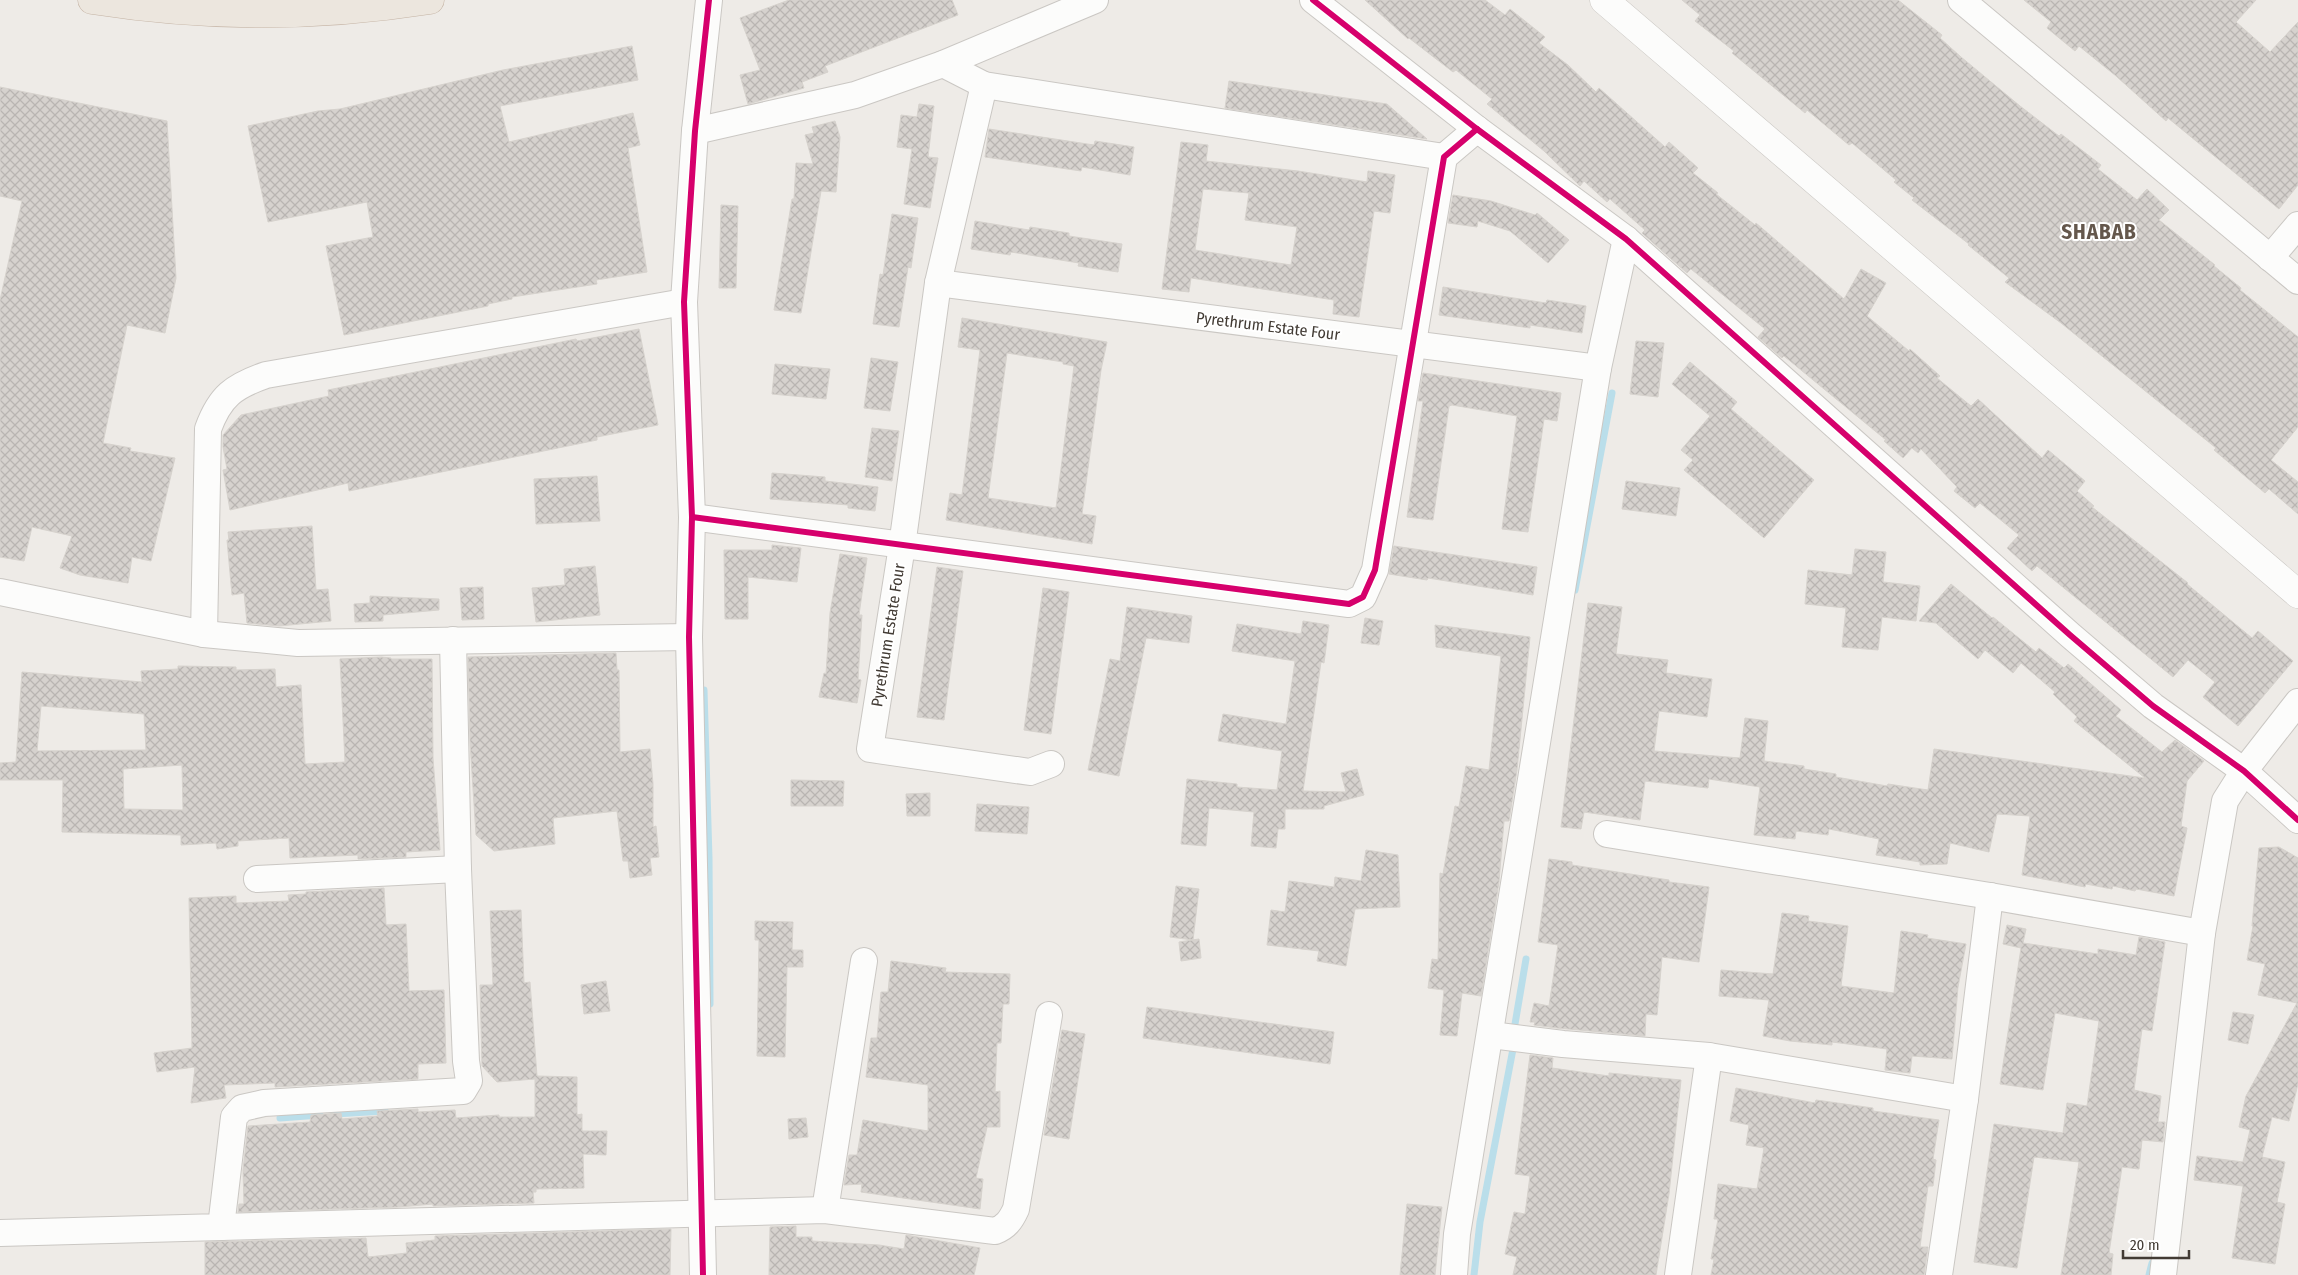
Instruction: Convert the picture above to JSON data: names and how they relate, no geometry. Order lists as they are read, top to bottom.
{
  "streets": {
    "street": ["Pyrethrum Estate Four"]
  },
  "districts": ["SHABAB"],
  "scale_bar": "20 m"
}
